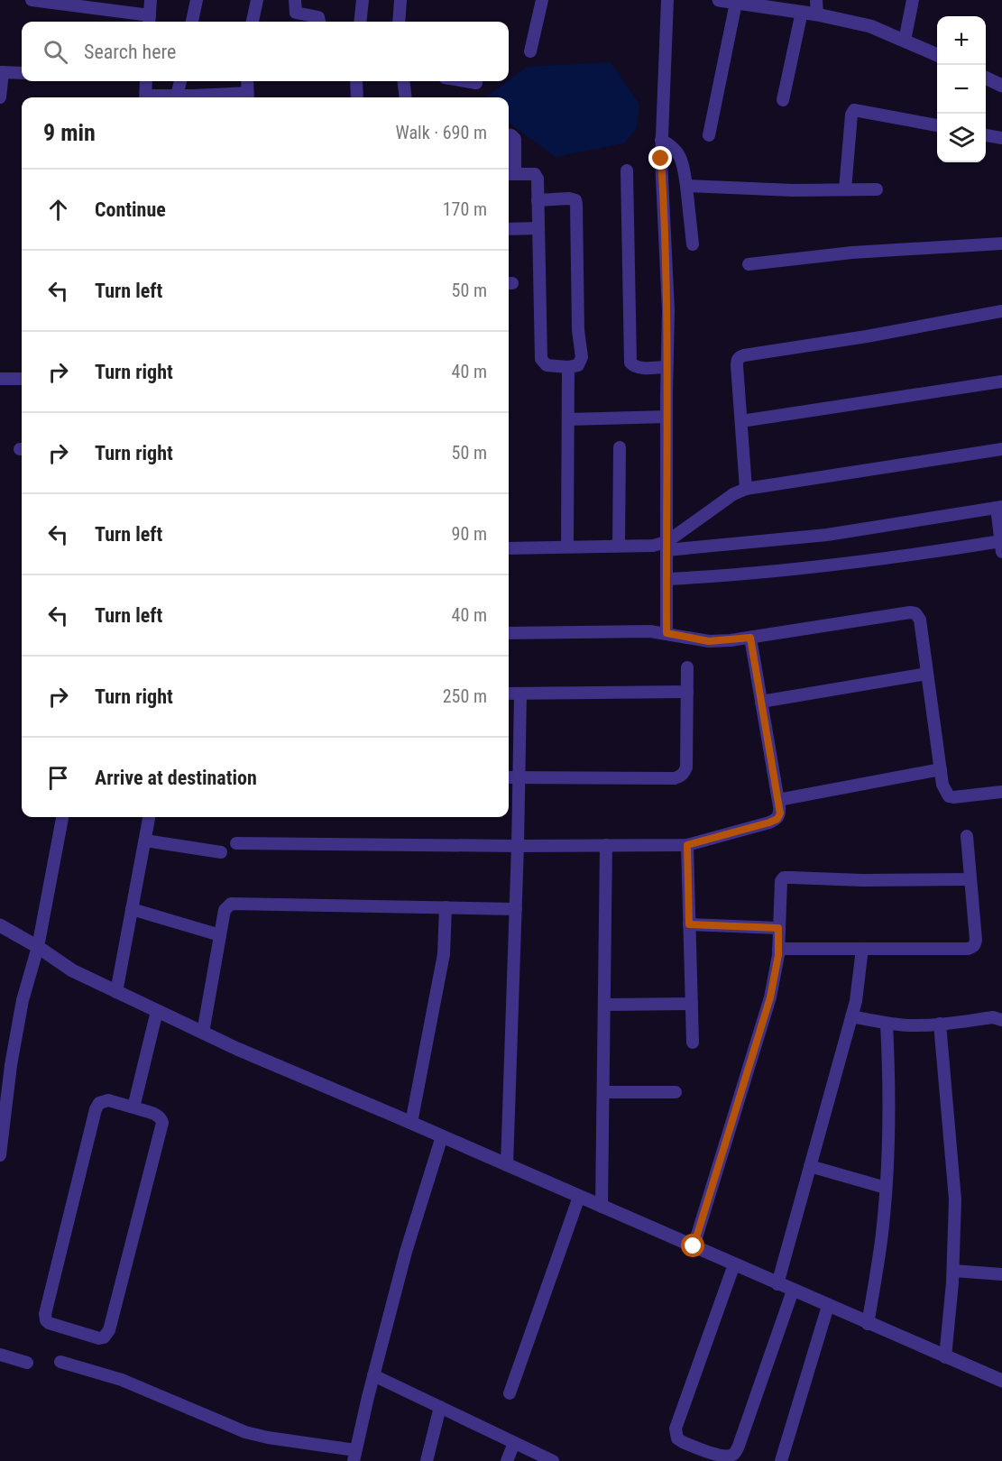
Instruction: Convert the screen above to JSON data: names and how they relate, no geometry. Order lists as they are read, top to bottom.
{
  "page": {
    "map_buttons": ["+", "−"],
    "search": "Search here",
    "heading": ["9 min", "Walk · 690 m"],
    "list": [
      ["Continue", "170 m"],
      ["Turn left", "50 m"],
      ["Turn right", "40 m"],
      ["Turn right", "50 m"],
      ["Turn left", "90 m"],
      ["Turn left", "40 m"],
      ["Turn right", "250 m"],
      "Arrive at destination"
    ]
  }
}
